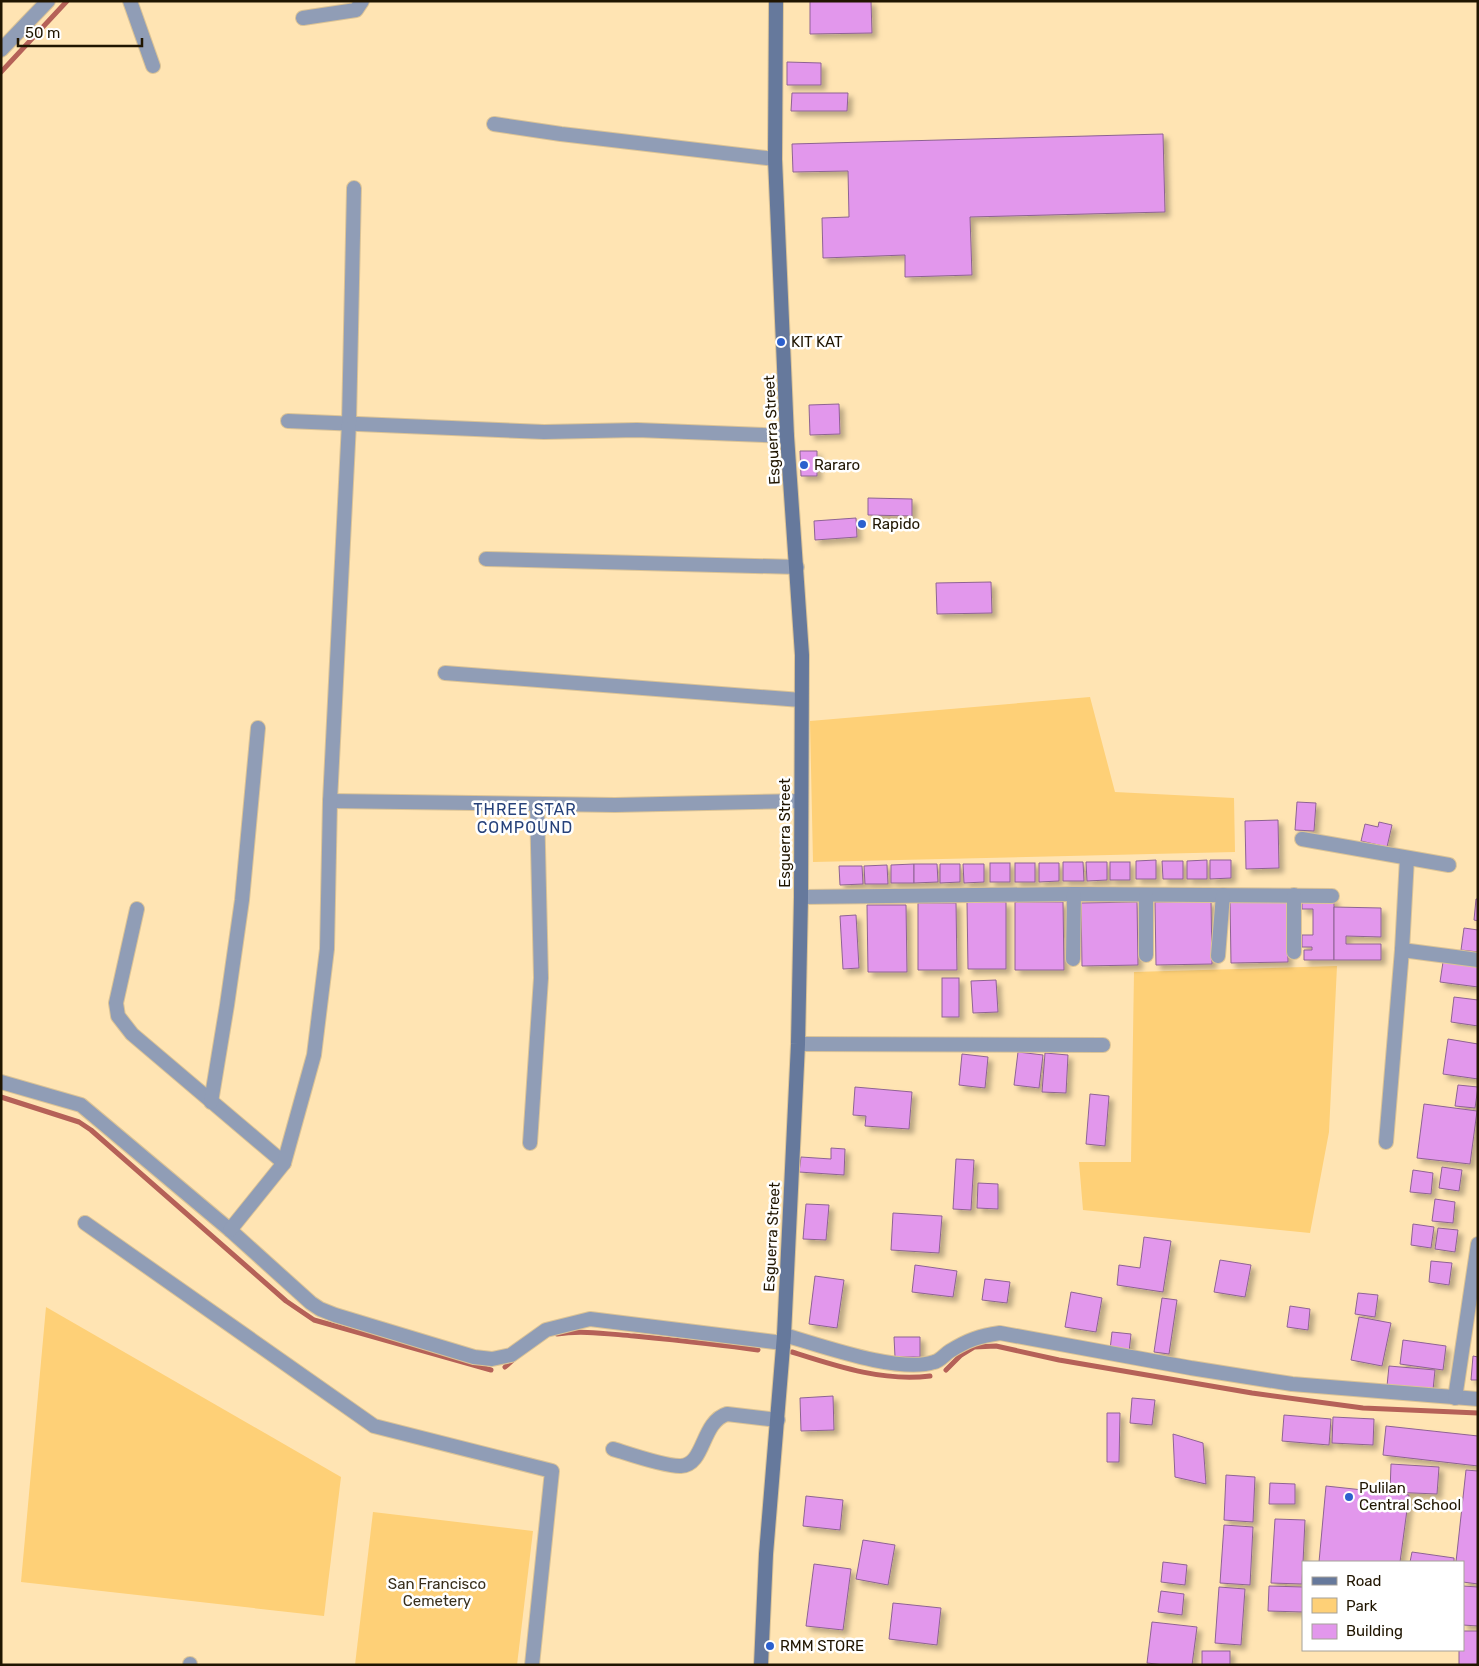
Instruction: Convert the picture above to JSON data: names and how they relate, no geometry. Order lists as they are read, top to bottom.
{
  "streets": {
    "main road": ["Esguerra Street"]
  },
  "districts": ["THREE STAR COMPOUND"],
  "parks": ["San Francisco Cemetery"],
  "places": [
    "KIT KAT",
    "Rararo",
    "Rapido",
    "Pulilan Central School",
    "RMM STORE"
  ],
  "legend": ["Road", "Park", "Building"],
  "scale_bar": "50 m"
}
